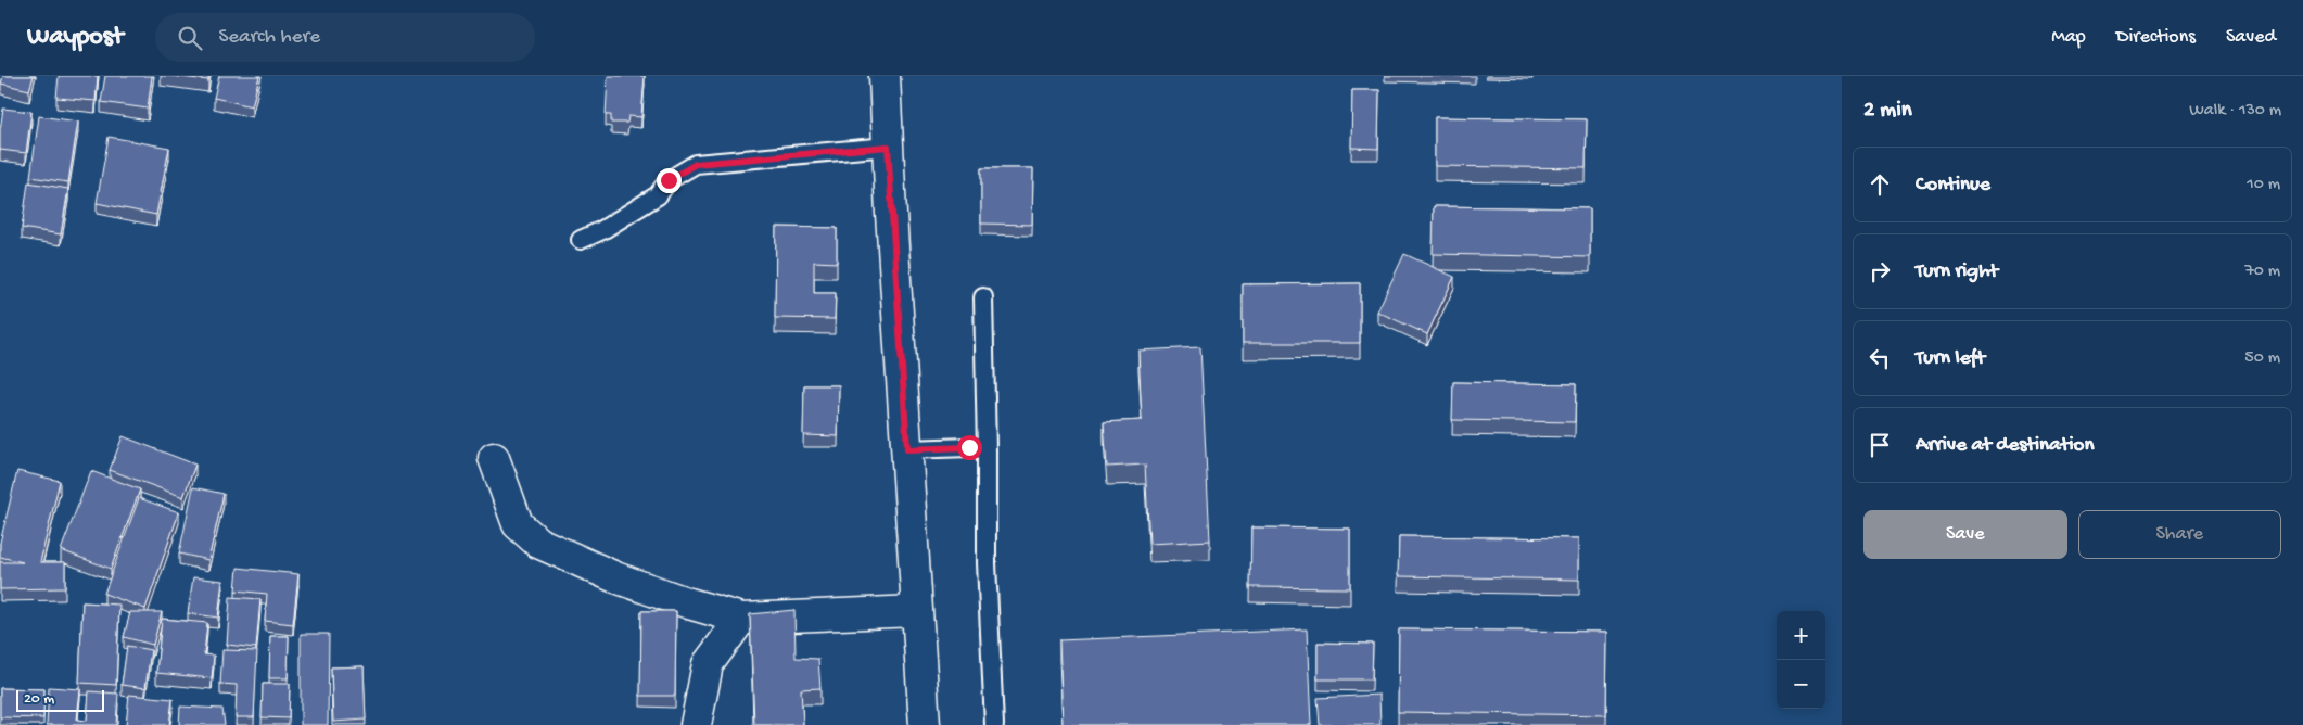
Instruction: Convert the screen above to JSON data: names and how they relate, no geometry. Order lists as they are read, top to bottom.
{
  "scale_bar": "20 m",
  "page": {
    "header": "Waypost",
    "search": "Search here",
    "nav": ["Map", "Directions", "Saved"],
    "heading": ["2 min", "Walk · 130 m"],
    "list": [
      ["Continue", "10 m"],
      ["Turn right", "70 m"],
      ["Turn left", "50 m"],
      "Arrive at destination"
    ],
    "buttons": ["Save", "Share"],
    "map_buttons": ["+", "−"],
    "scale": "20 m"
  }
}
